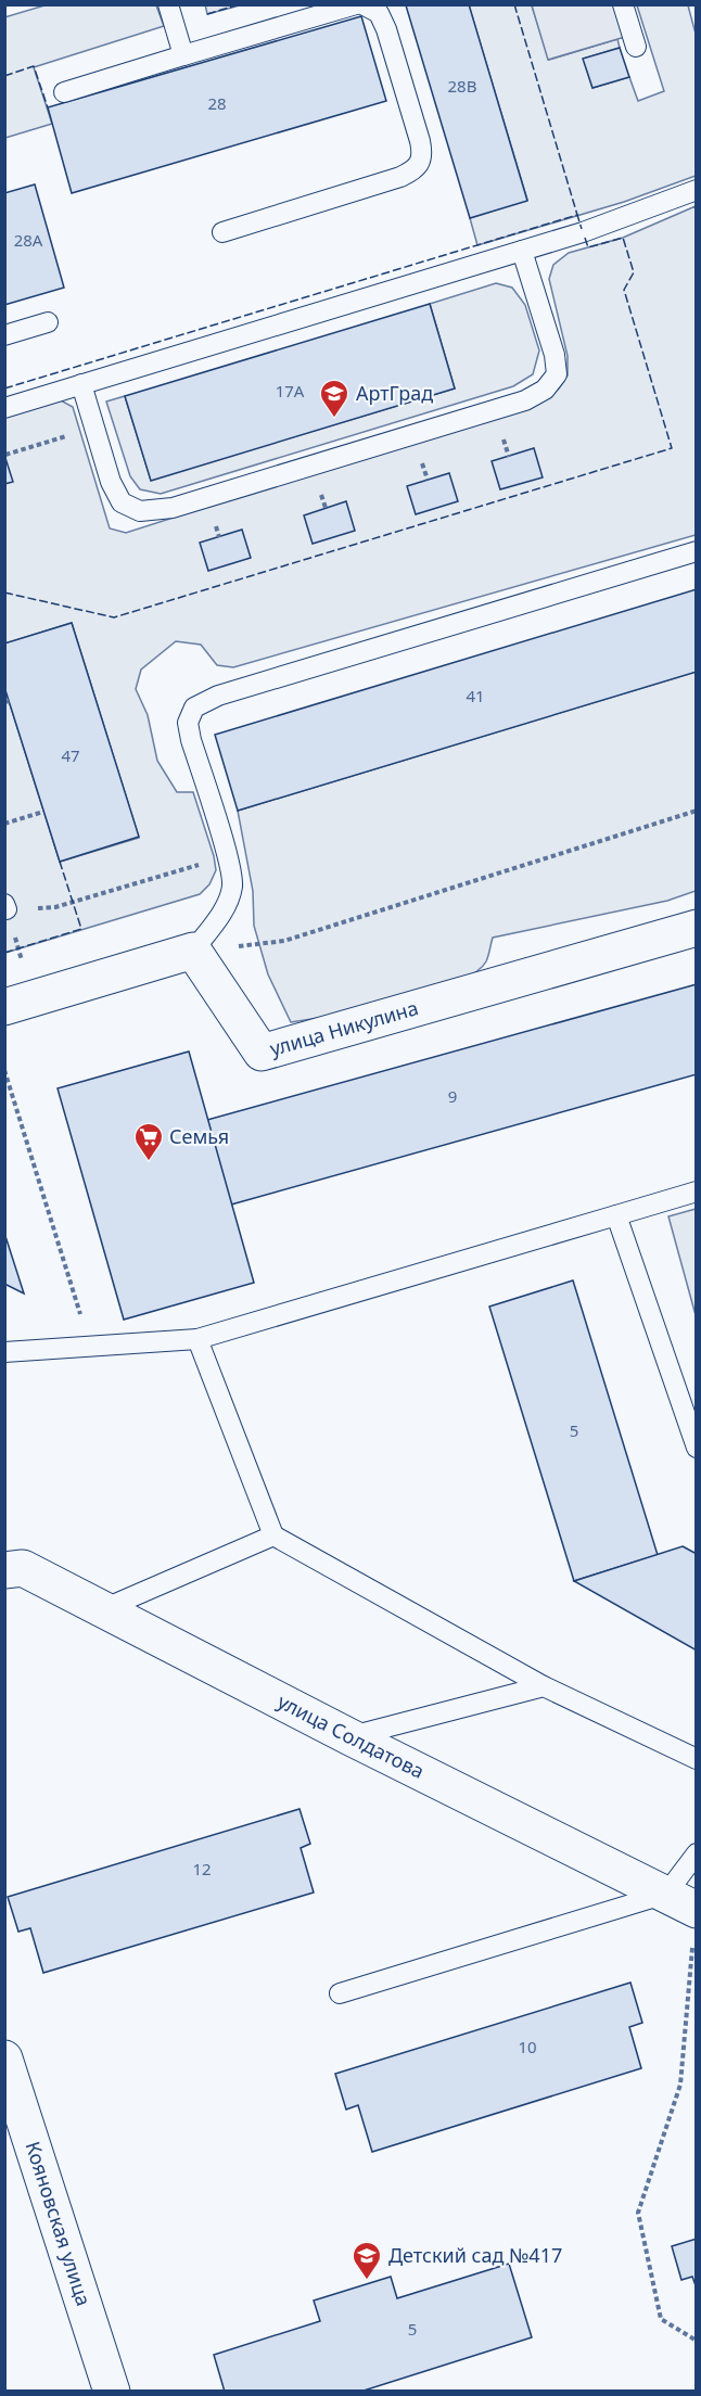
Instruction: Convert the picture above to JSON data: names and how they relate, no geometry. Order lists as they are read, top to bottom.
{
  "streets": {
    "street": ["улица Никулина", "улица Солдатова", "Кояновская улица"]
  },
  "places": {
    "school or university": ["АртГрад", "Детский сад №417"],
    "supermarket": ["Семья"]
  },
  "house_numbers": [
    "28В",
    "28",
    "28А",
    "17А",
    "41",
    "47",
    "9",
    "5",
    "12",
    "10",
    "5"
  ]
}
